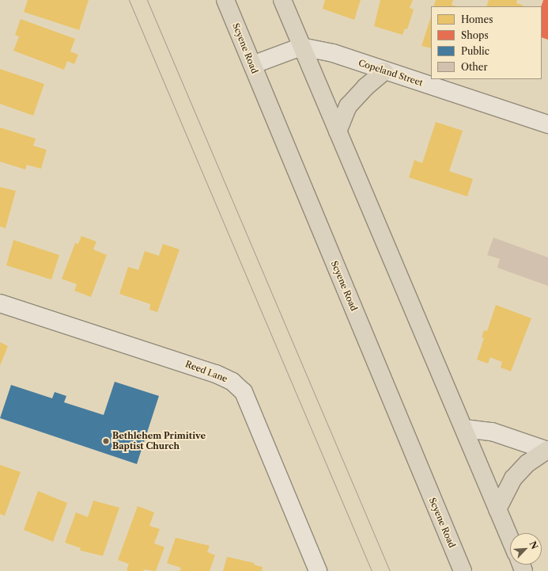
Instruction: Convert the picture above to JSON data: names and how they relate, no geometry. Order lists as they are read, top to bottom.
{
  "streets": {
    "main road": ["Scyene Road"],
    "street": ["Copeland Street", "Reed Lane"]
  },
  "places": ["Bethlehem Primitive Baptist Church"],
  "legend": [
    "Homes",
    "Shops",
    "Public",
    "Other"
  ],
  "north": "top right"
}
